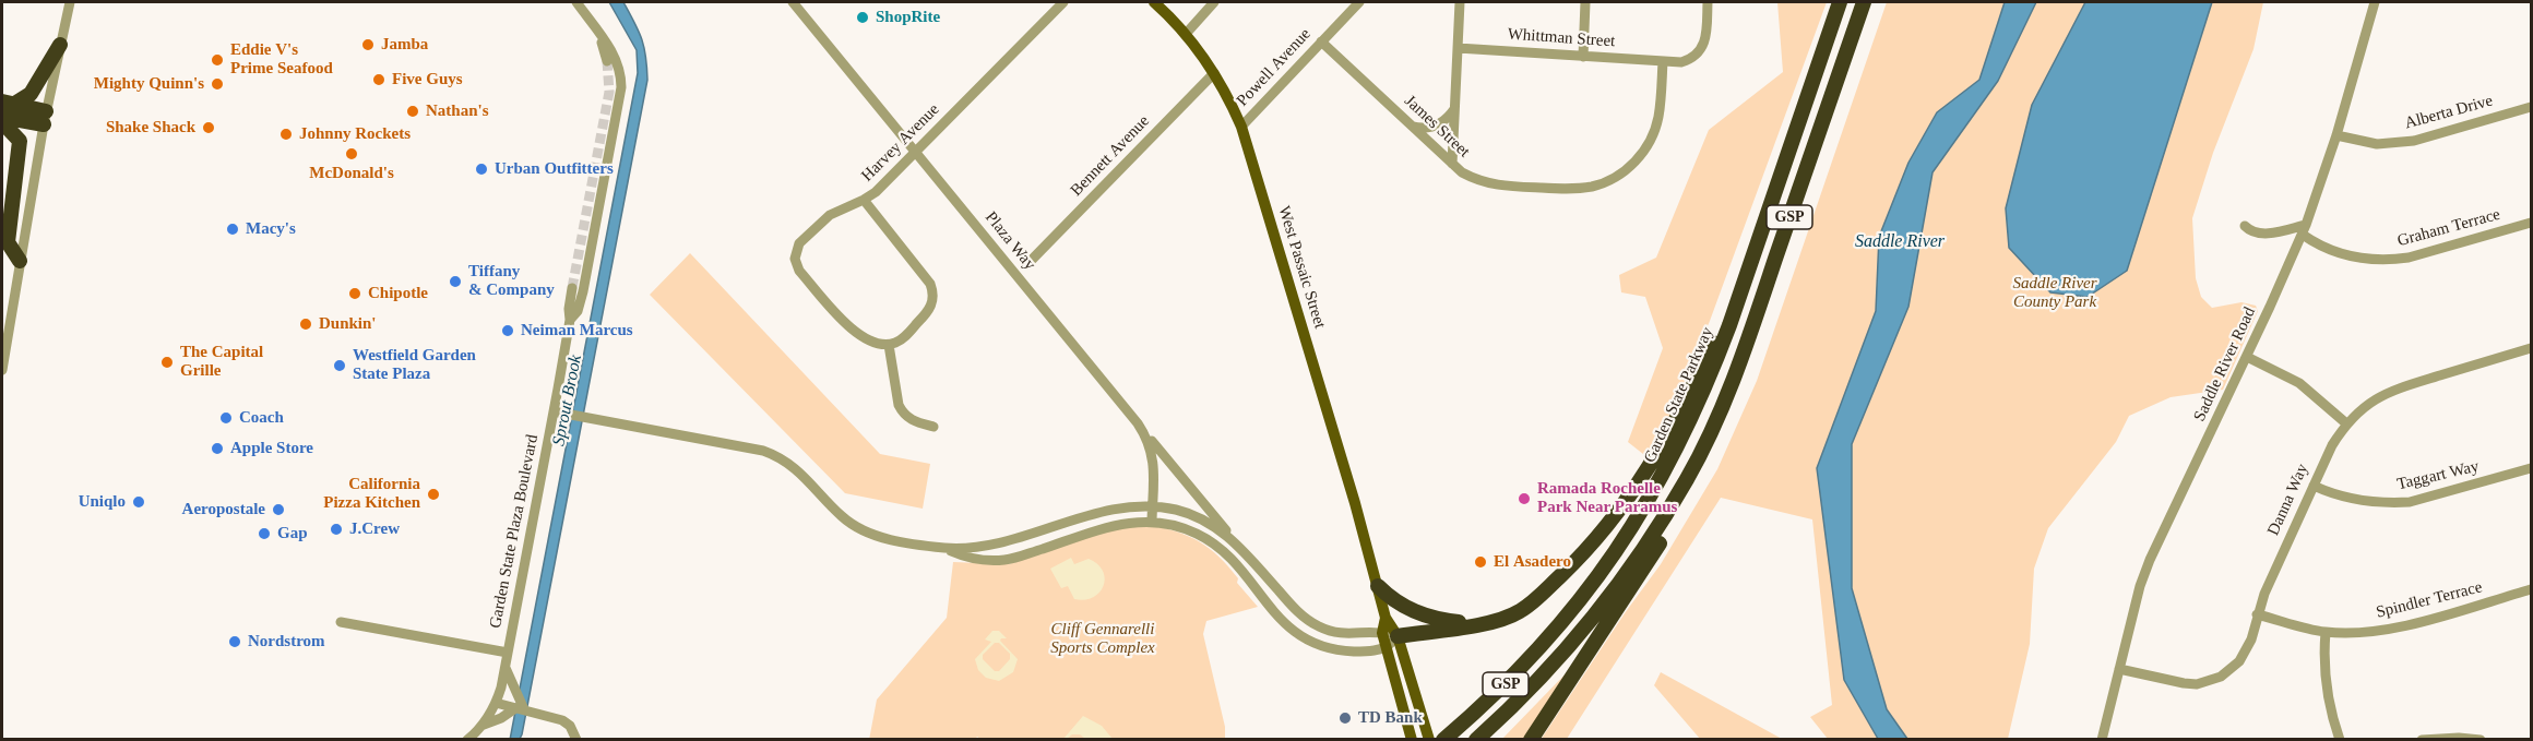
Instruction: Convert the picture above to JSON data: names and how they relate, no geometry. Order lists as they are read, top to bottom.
{
  "streets": {
    "highway": ["GSP", "Garden State Parkway"],
    "main road": ["West Passaic Street"],
    "street": [
      "Whittman Street",
      "Powell Avenue",
      "Alberta Drive",
      "James Street",
      "Harvey Avenue",
      "Bennett Avenue",
      "Graham Terrace",
      "Plaza Way",
      "Saddle River Road",
      "Taggart Way",
      "Danna Way",
      "Garden State Plaza Boulevard",
      "Spindler Terrace"
    ]
  },
  "crossings": [
    ["Whittman Street", "James Street"],
    ["Powell Avenue", "James Street"],
    ["Powell Avenue", "West Passaic Street"],
    ["Alberta Drive", "Saddle River Road"],
    ["Harvey Avenue", "Plaza Way"],
    ["Bennett Avenue", "West Passaic Street"],
    ["Graham Terrace", "Saddle River Road"],
    ["Saddle River Road", "Danna Way"],
    ["Taggart Way", "Danna Way"],
    ["Danna Way", "Spindler Terrace"]
  ],
  "water": ["Saddle River", "Sprout Brook"],
  "parks": ["Saddle River County Park", "Cliff Gennarelli Sports Complex"],
  "places": [
    "ShopRite",
    "Jamba",
    "Eddie V's Prime Seafood",
    "Five Guys",
    "Mighty Quinn's",
    "Nathan's",
    "Shake Shack",
    "Johnny Rockets",
    "McDonald's",
    "Urban Outfitters",
    "Macy's",
    "Tiffany & Company",
    "Chipotle",
    "Dunkin'",
    "Neiman Marcus",
    "The Capital Grille",
    "Westfield Garden State Plaza",
    "Coach",
    "Apple Store",
    "California Pizza Kitchen",
    "Ramada Rochelle Park Near Paramus",
    "Uniqlo",
    "Aeropostale",
    "J.Crew",
    "Gap",
    "El Asadero",
    "Nordstrom",
    "TD Bank"
  ]
}
